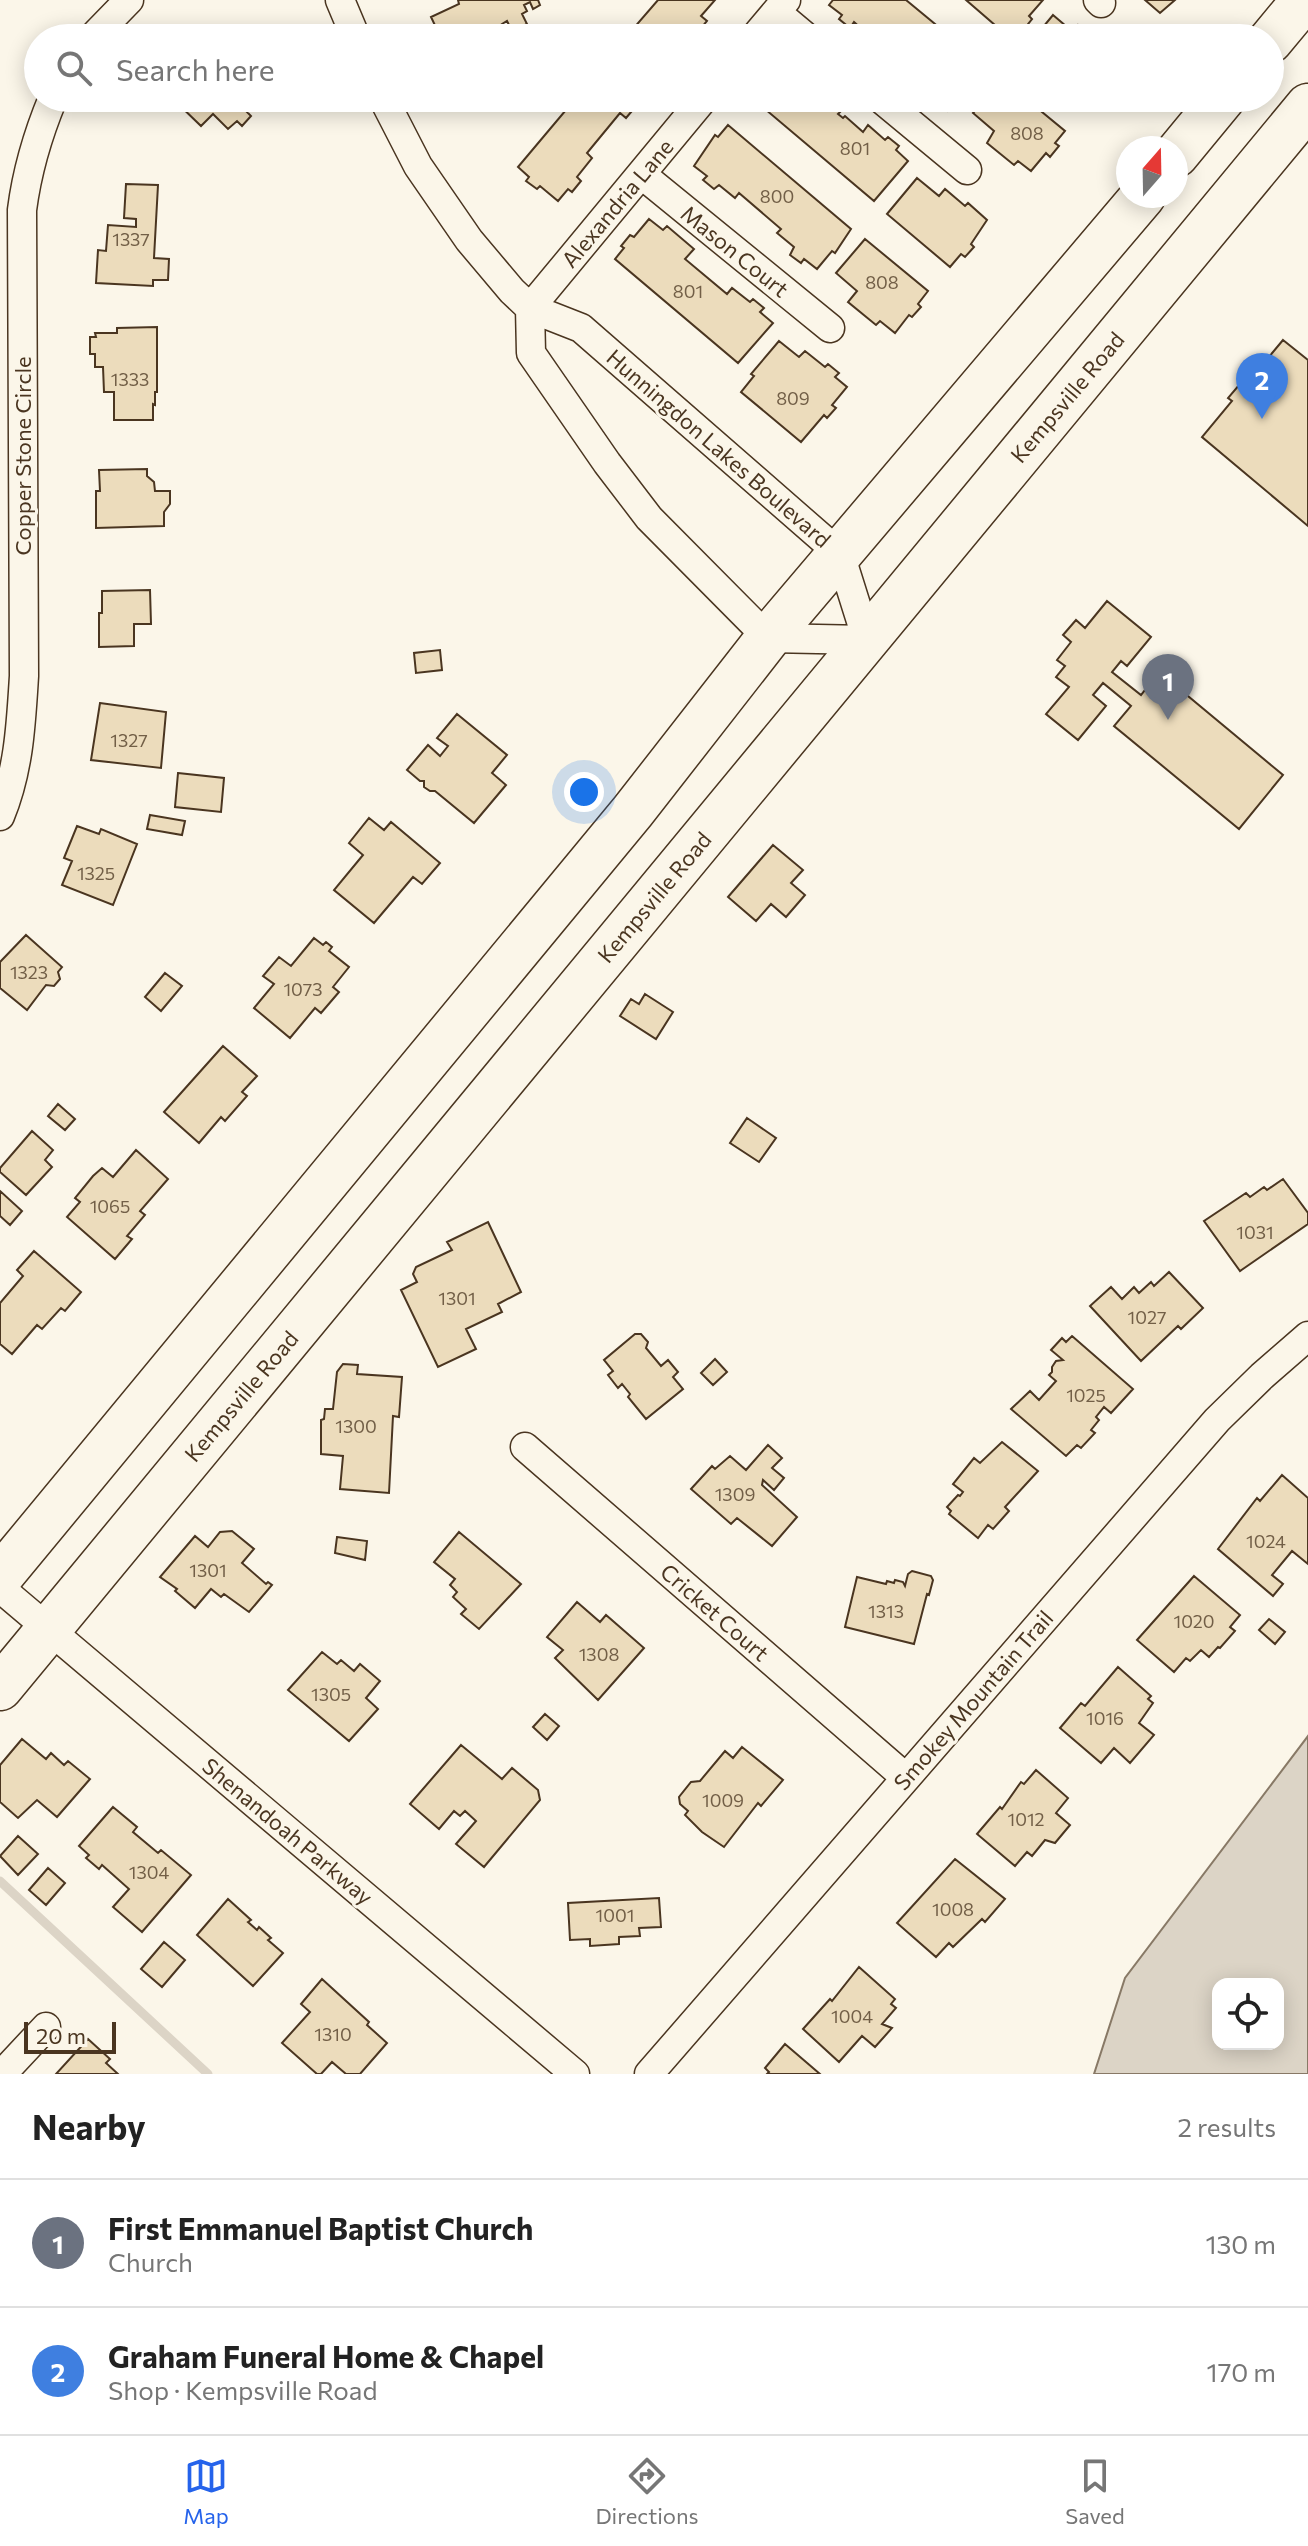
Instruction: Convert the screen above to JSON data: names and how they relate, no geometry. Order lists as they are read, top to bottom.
{
  "streets": {
    "main road": ["Kempsville Road"],
    "street": [
      "Alexandria Lane",
      "Mason Court",
      "Hunningdon Lakes Boulevard",
      "Copper Stone Circle",
      "Cricket Court",
      "Smokey Mountain Trail",
      "Shenandoah Parkway"
    ]
  },
  "crossings": [
    ["Alexandria Lane", "Mason Court"],
    ["Alexandria Lane", "Hunningdon Lakes Boulevard"],
    ["Kempsville Road", "Hunningdon Lakes Boulevard"],
    ["Kempsville Road", "Shenandoah Parkway"],
    ["Cricket Court", "Smokey Mountain Trail"]
  ],
  "house_numbers": [
    "808",
    "801",
    "800",
    "1337",
    "808",
    "801",
    "1333",
    "809",
    "1327",
    "1325",
    "1323",
    "1073",
    "1065",
    "1031",
    "1301",
    "1027",
    "1025",
    "1300",
    "1309",
    "1024",
    "1301",
    "1313",
    "1020",
    "1308",
    "1305",
    "1016",
    "1009",
    "1012",
    "1304",
    "1008",
    "1001",
    "1004",
    "1310"
  ],
  "scale_bar": "20 m",
  "north": "top",
  "page": {
    "search": "Search here",
    "pins": ["2", "1"],
    "scale": "20 m",
    "heading": ["Nearby", "2 results"],
    "list": [
      {
        "mark": "1",
        "name": "First Emmanuel Baptist Church",
        "note": "Church",
        "value": "130 m"
      },
      {
        "mark": "2",
        "name": "Graham Funeral Home & Chapel",
        "note": "Shop · Kempsville Road",
        "value": "170 m"
      }
    ],
    "nav": ["Map", "Directions", "Saved"]
  }
}
